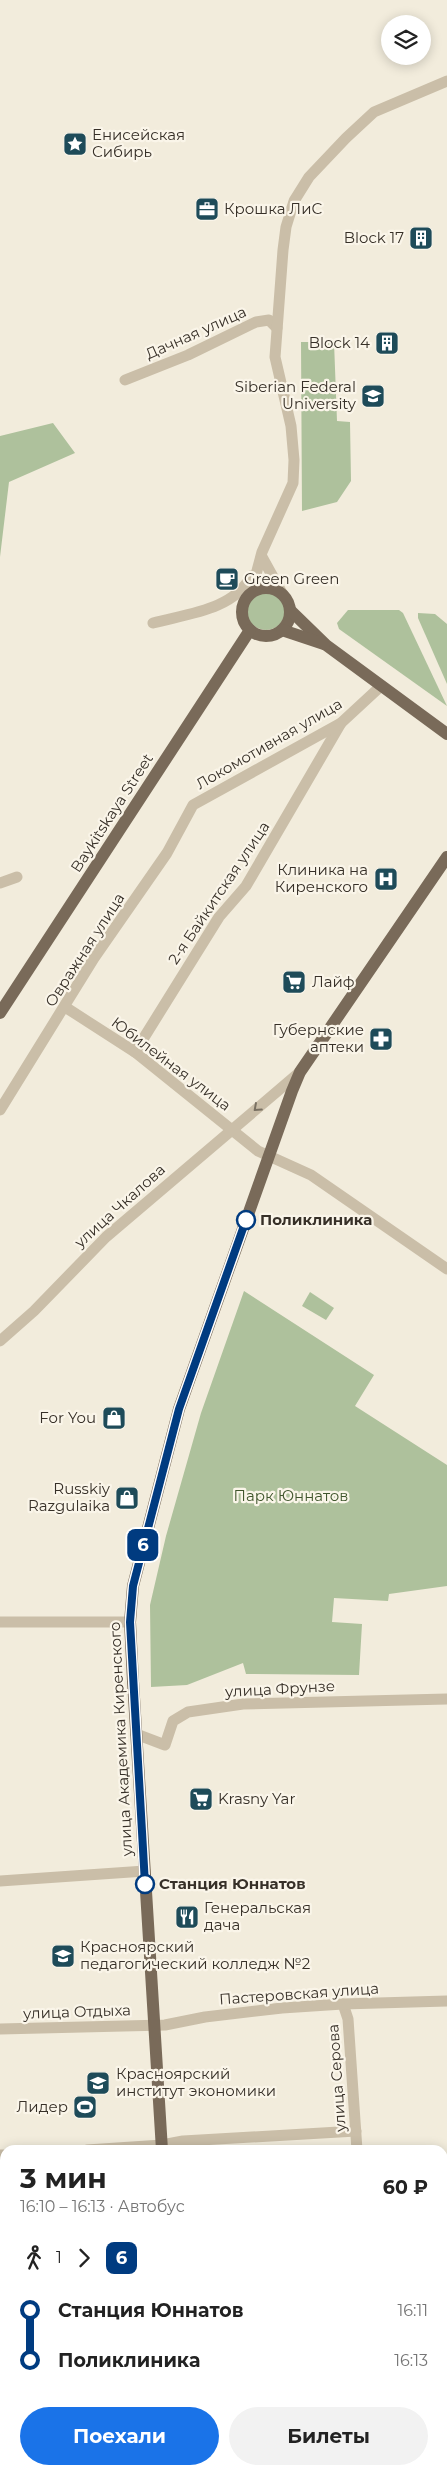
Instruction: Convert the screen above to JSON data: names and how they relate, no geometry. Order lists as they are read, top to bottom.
{
  "streets": {
    "main road": ["Baykitskaya Street", "улица Академика Киренского"],
    "street": [
      "Дачная улица",
      "Локомотивная улица",
      "2-я Байкитская улица",
      "Овражная улица",
      "Юбилейная улица",
      "улица Чкалова",
      "улица Фрунзе",
      "Пастеровская улица",
      "улица Отдыха",
      "улица Серова"
    ]
  },
  "crossings": [
    ["Локомотивная улица", "2-я Байкитская улица"],
    ["Локомотивная улица", "Овражная улица"],
    ["2-я Байкитская улица", "Юбилейная улица"],
    ["Овражная улица", "Юбилейная улица"],
    ["Юбилейная улица", "улица Чкалова"],
    ["улица Чкалова", "улица Академика Киренского"],
    ["улица Фрунзе", "улица Академика Киренского"],
    ["улица Академика Киренского", "Пастеровская улица"],
    ["улица Академика Киренского", "улица Отдыха"],
    ["Пастеровская улица", "улица Отдыха"],
    ["Пастеровская улица", "улица Серова"]
  ],
  "parks": ["Парк Юннатов"],
  "places": {
    "place": ["Енисейская Сибирь"],
    "office": ["Крошка ЛиС"],
    "building": ["Block 17", "Block 14"],
    "school or university": ["Siberian Federal University", "Красноярский педагогический колледж №2", "Красноярский институт экономики"],
    "cafe": ["Green Green"],
    "hospital": ["Клиника на Киренского"],
    "supermarket": ["Лайф", "Krasny Yar"],
    "pharmacy": ["Губернские аптеки"],
    "other": ["Поликлиника", "Станция Юннатов"],
    "shop": ["For You", "Russkiy Razgulaika"],
    "restaurant": ["Генеральская дача"],
    "sports": ["Лидер"]
  },
  "lines": ["bus line 6"],
  "page": {
    "on_map": "6",
    "heading": ["3 мин", "16:10 – 16:13 · Автобус", "60 ₽"],
    "legs": ["1", "6"],
    "list": [
      {
        "name": "Станция Юннатов",
        "value": "16:11"
      },
      {
        "name": "Поликлиника",
        "value": "16:13"
      }
    ],
    "buttons": ["Поехали", "Билеты"]
  }
}
